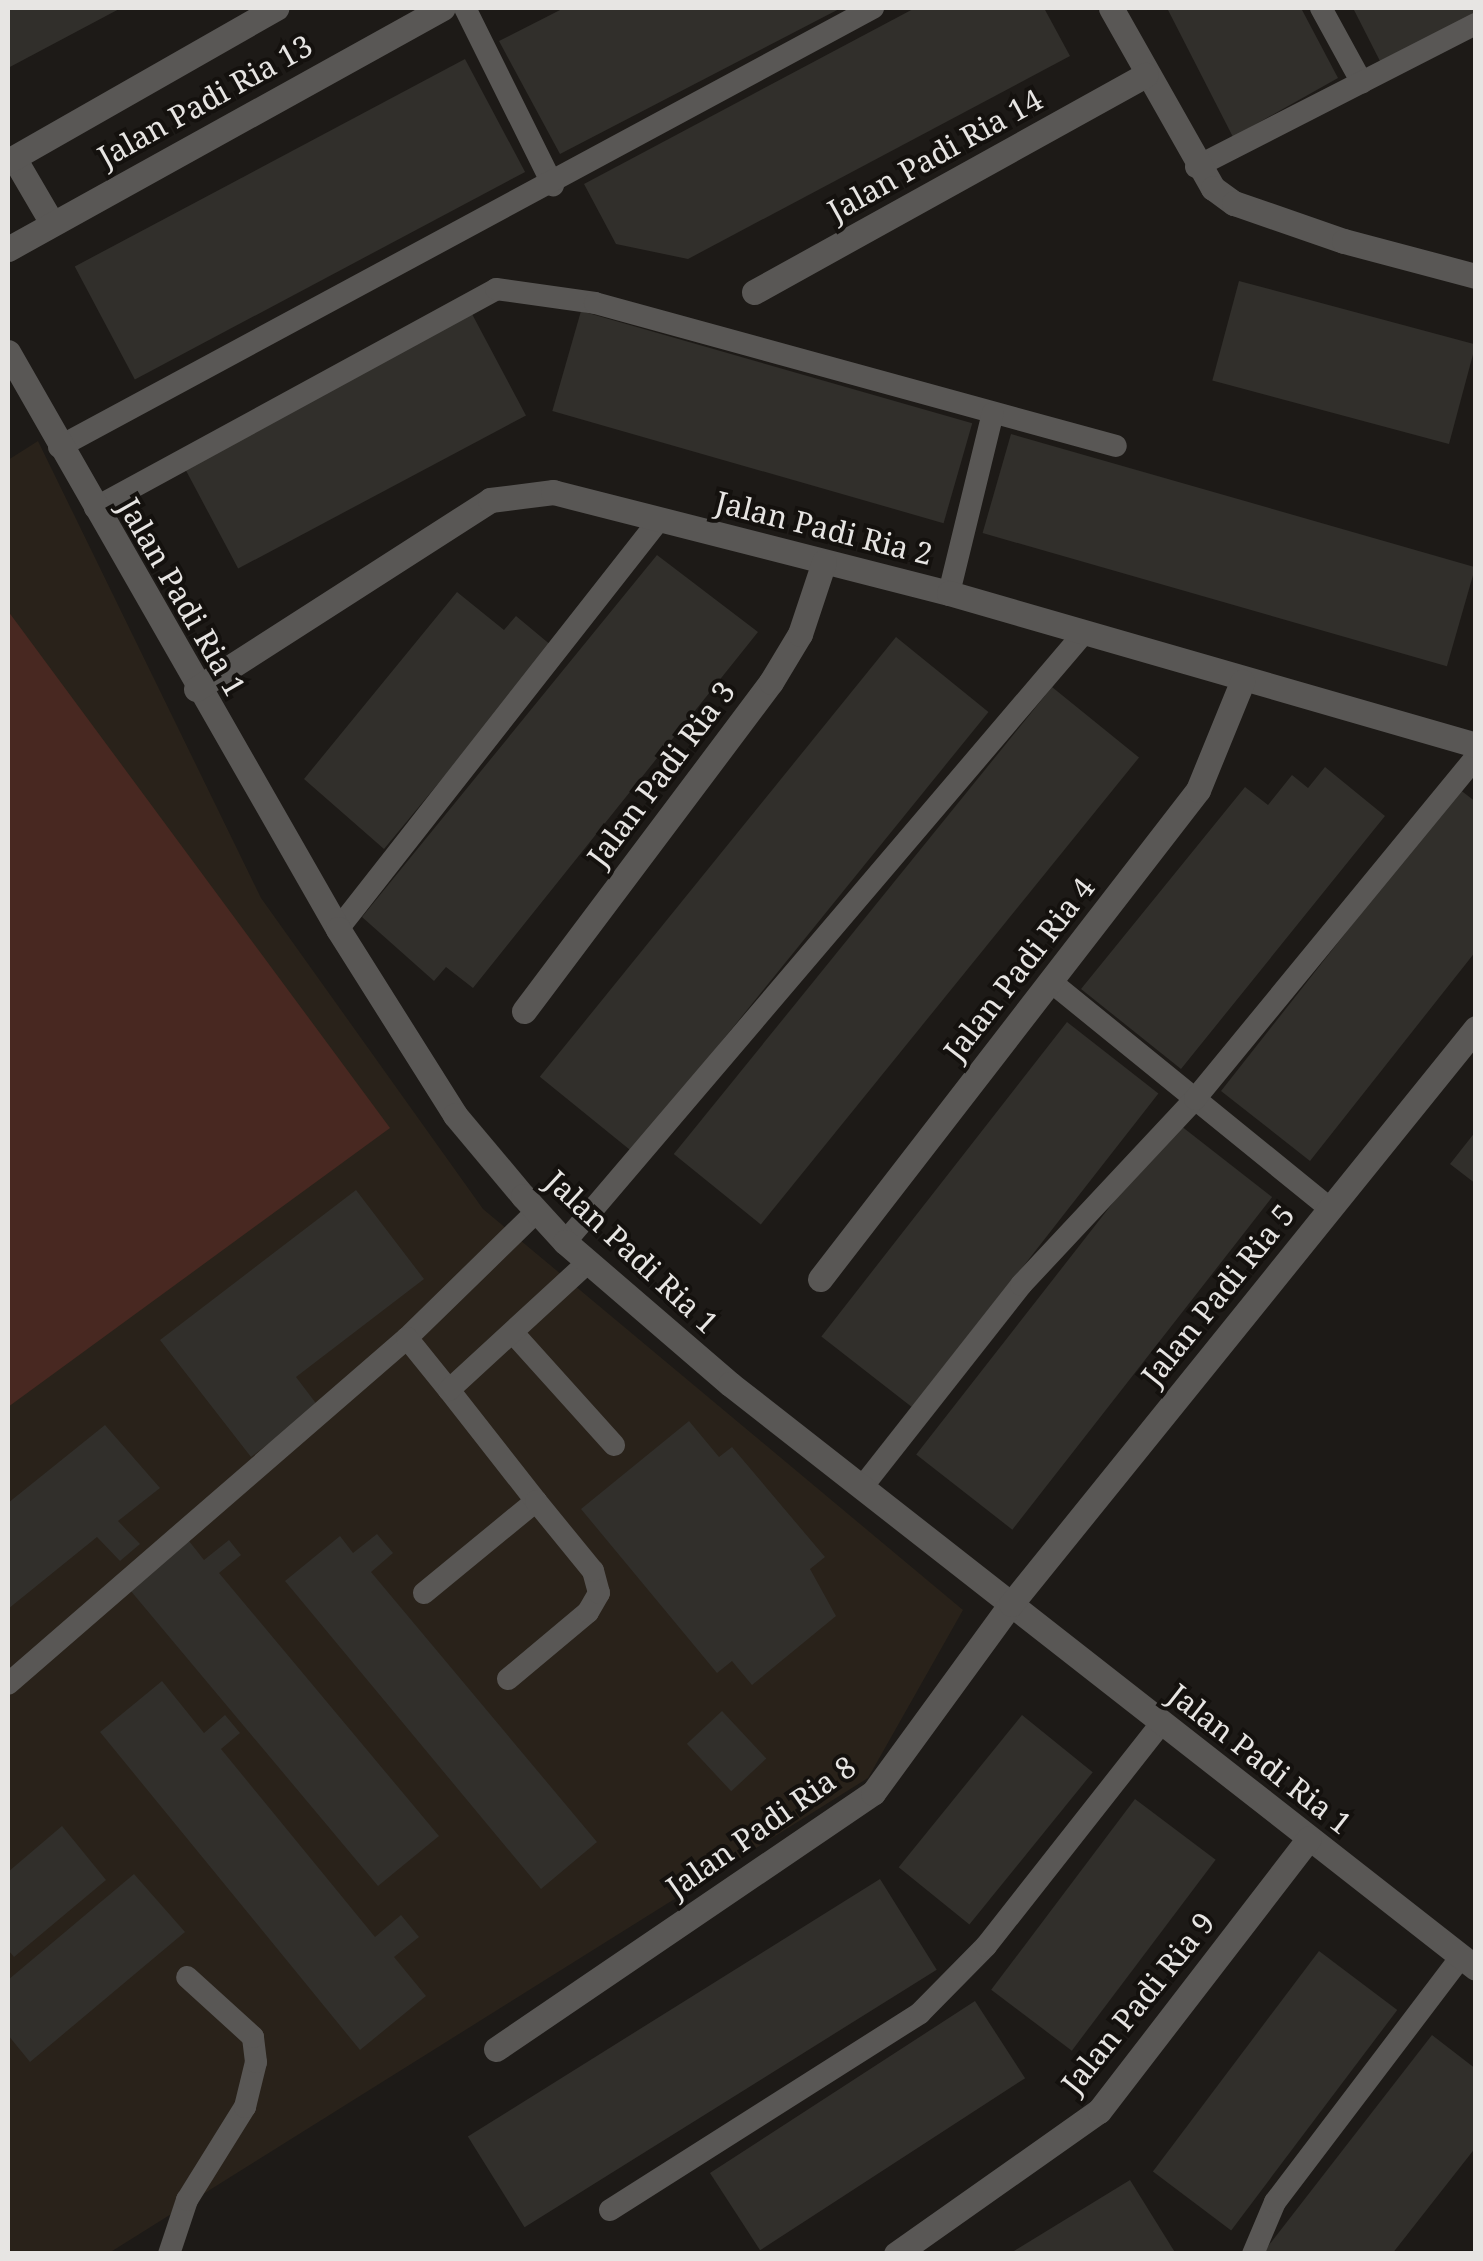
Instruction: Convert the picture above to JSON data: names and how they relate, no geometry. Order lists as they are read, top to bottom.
{
  "streets": {
    "street": [
      "Jalan Padi Ria 13",
      "Jalan Padi Ria 14",
      "Jalan Padi Ria 2",
      "Jalan Padi Ria 1",
      "Jalan Padi Ria 3",
      "Jalan Padi Ria 4",
      "Jalan Padi Ria 5",
      "Jalan Padi Ria 8",
      "Jalan Padi Ria 9"
    ]
  },
  "crossings": [
    ["Jalan Padi Ria 2", "Jalan Padi Ria 1"],
    ["Jalan Padi Ria 2", "Jalan Padi Ria 3"],
    ["Jalan Padi Ria 2", "Jalan Padi Ria 4"],
    ["Jalan Padi Ria 1", "Jalan Padi Ria 5"],
    ["Jalan Padi Ria 1", "Jalan Padi Ria 8"],
    ["Jalan Padi Ria 1", "Jalan Padi Ria 9"],
    ["Jalan Padi Ria 5", "Jalan Padi Ria 8"]
  ]
}
